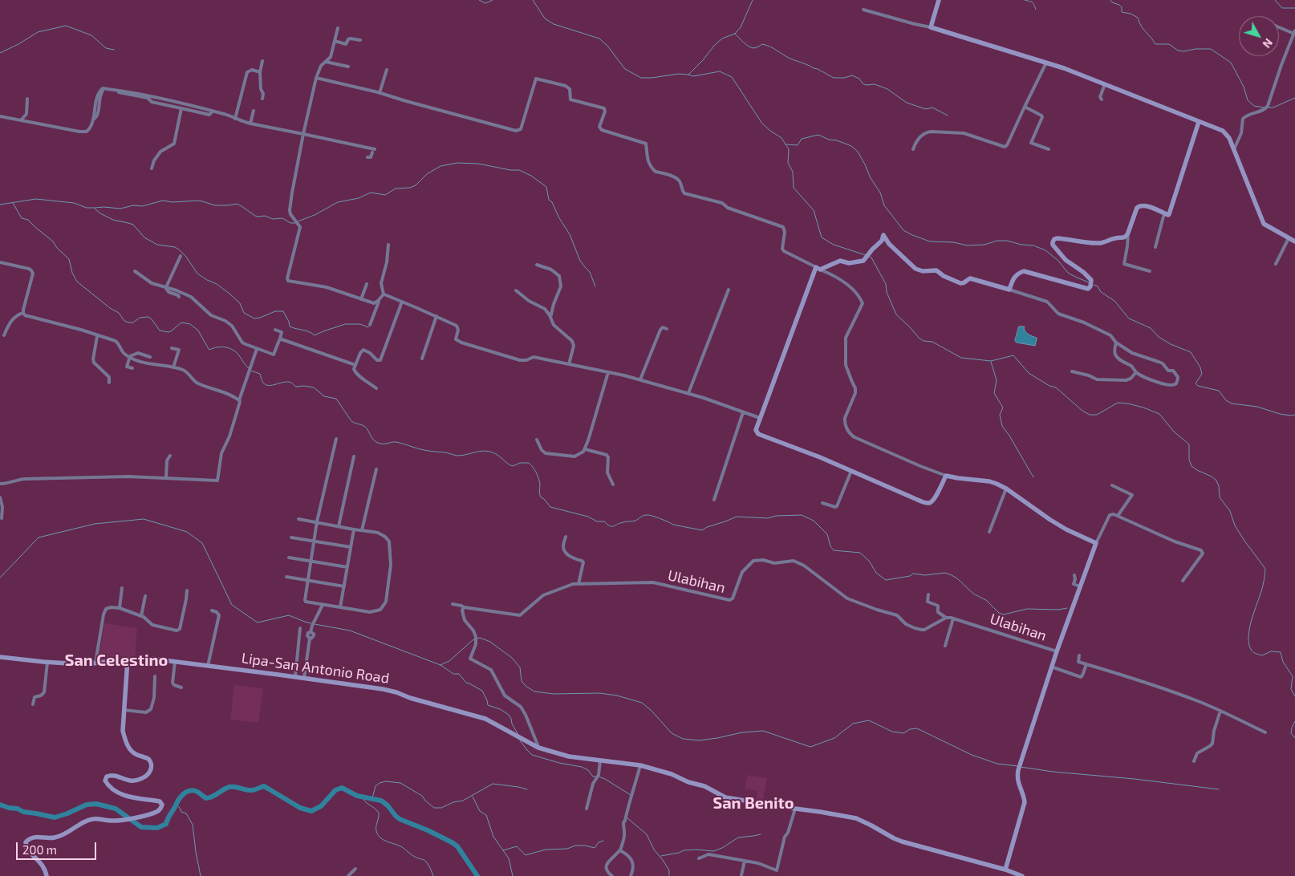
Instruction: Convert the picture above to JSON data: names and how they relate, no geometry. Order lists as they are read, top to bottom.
{
  "streets": {
    "street": ["Ulabihan", "Lipa-San Antonio Road"]
  },
  "districts": ["San Celestino", "San Benito"],
  "scale_bar": "200 m",
  "north": "bottom right"
}
